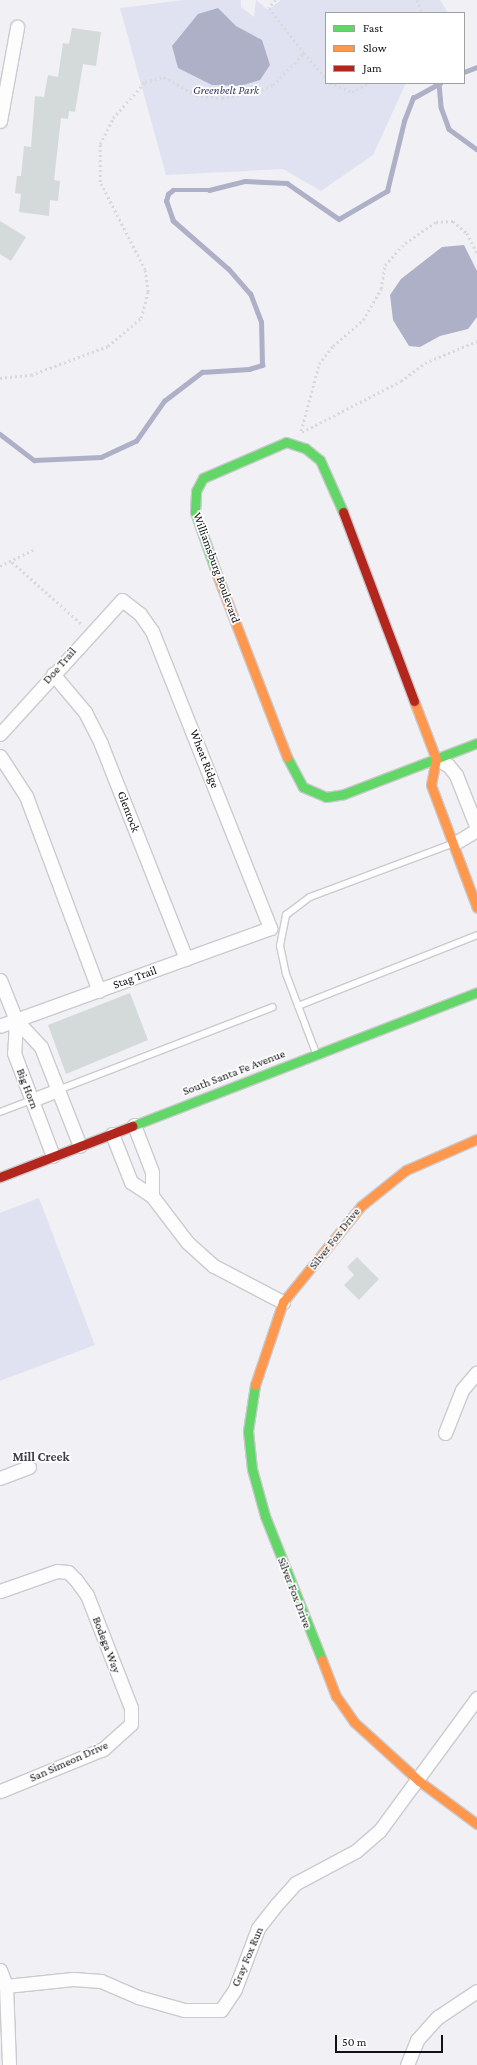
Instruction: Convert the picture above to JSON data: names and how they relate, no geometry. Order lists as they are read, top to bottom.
{
  "streets": {
    "street": [
      "Williamsburg Boulevard",
      "Doe Trail",
      "Wheat Ridge",
      "Glenrock",
      "Stag Trail",
      "South Santa Fe Avenue",
      "Big Horn",
      "Silver Fox Drive",
      "Bodega Way",
      "San Simeon Drive",
      "Gray Fox Run"
    ]
  },
  "crossings": [
    ["Doe Trail", "Wheat Ridge"],
    ["Doe Trail", "Glenrock"],
    ["Wheat Ridge", "Stag Trail"],
    ["Glenrock", "Stag Trail"],
    ["Stag Trail", "Big Horn"],
    ["South Santa Fe Avenue", "Big Horn"],
    ["Silver Fox Drive", "Gray Fox Run"],
    ["Bodega Way", "San Simeon Drive"]
  ],
  "districts": ["Mill Creek"],
  "parks": ["Greenbelt Park"],
  "legend": ["Fast", "Slow", "Jam"],
  "scale_bar": "50 m"
}
